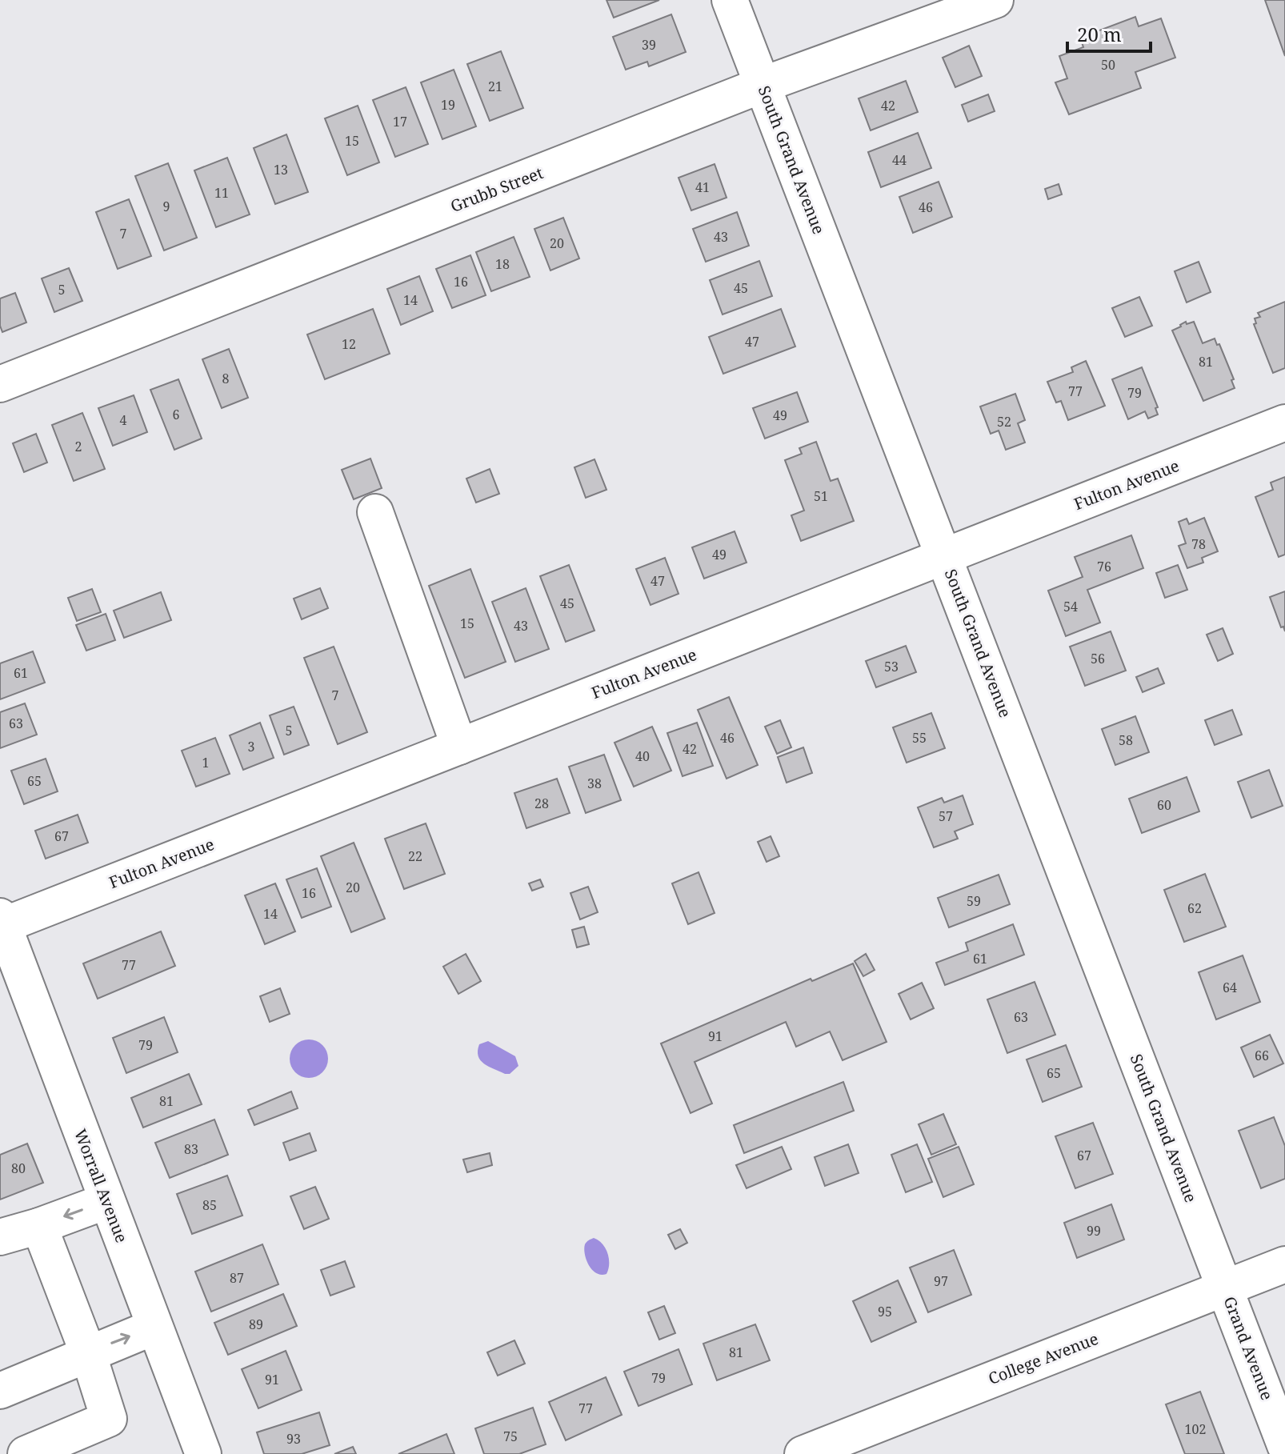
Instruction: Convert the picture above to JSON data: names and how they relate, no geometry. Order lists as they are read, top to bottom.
{
  "streets": {
    "street": [
      "South Grand Avenue",
      "Grubb Street",
      "Fulton Avenue",
      "Worrall Avenue",
      "Grand Avenue",
      "College Avenue"
    ]
  },
  "crossings": [
    ["South Grand Avenue", "Grubb Street"],
    ["South Grand Avenue", "Fulton Avenue"],
    ["South Grand Avenue", "Grand Avenue"],
    ["South Grand Avenue", "College Avenue"],
    ["Fulton Avenue", "Worrall Avenue"],
    ["Grand Avenue", "College Avenue"]
  ],
  "house_numbers": [
    "39",
    "50",
    "21",
    "19",
    "42",
    "17",
    "15",
    "44",
    "13",
    "41",
    "11",
    "9",
    "46",
    "7",
    "43",
    "20",
    "18",
    "16",
    "45",
    "5",
    "14",
    "47",
    "12",
    "81",
    "8",
    "77",
    "79",
    "6",
    "49",
    "4",
    "52",
    "2",
    "51",
    "78",
    "49",
    "76",
    "47",
    "45",
    "54",
    "15",
    "43",
    "56",
    "53",
    "61",
    "7",
    "63",
    "5",
    "46",
    "55",
    "58",
    "3",
    "42",
    "40",
    "1",
    "65",
    "38",
    "28",
    "60",
    "57",
    "67",
    "22",
    "20",
    "16",
    "59",
    "62",
    "14",
    "61",
    "77",
    "64",
    "63",
    "91",
    "79",
    "66",
    "65",
    "81",
    "83",
    "67",
    "80",
    "85",
    "99",
    "87",
    "97",
    "95",
    "89",
    "81",
    "79",
    "91",
    "77",
    "102",
    "75",
    "93"
  ],
  "scale_bar": "20 m"
}
